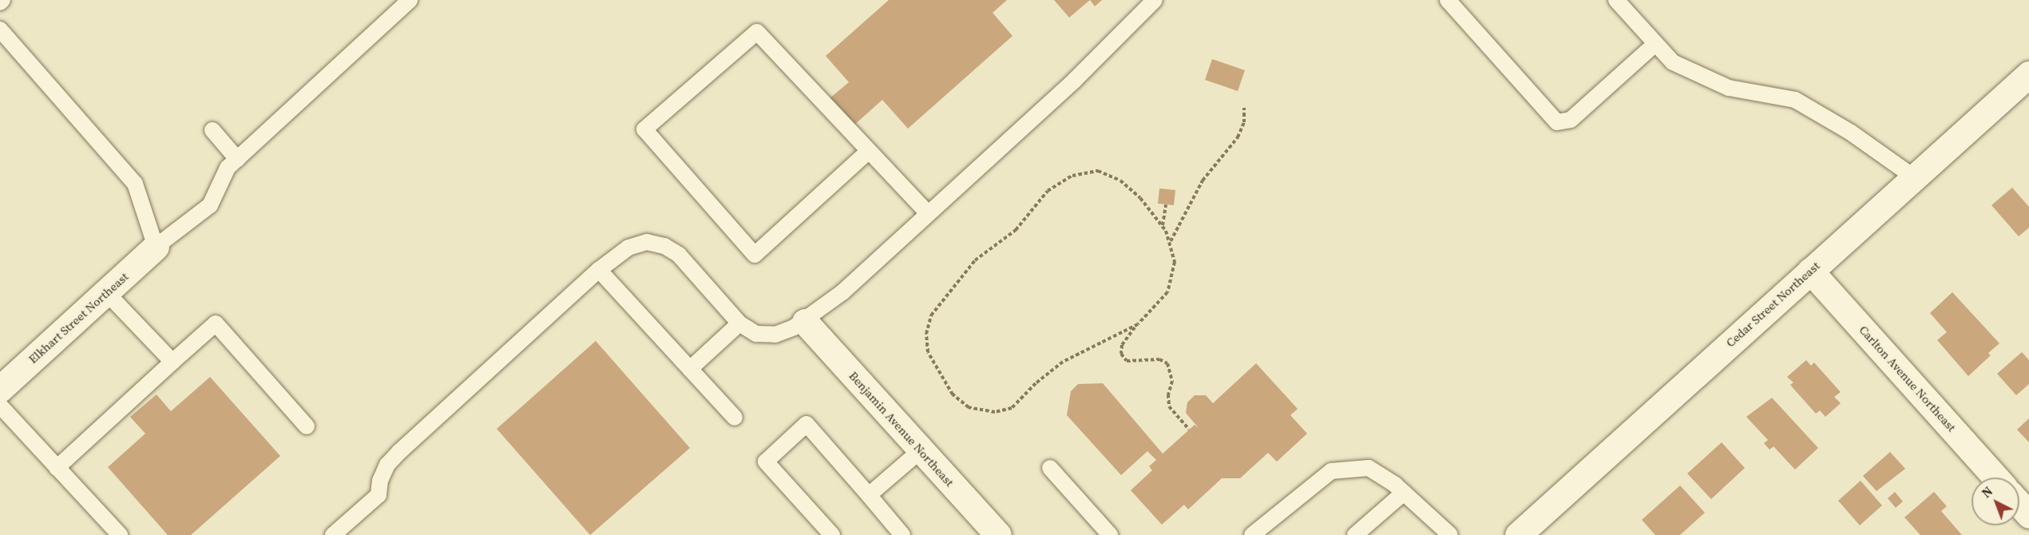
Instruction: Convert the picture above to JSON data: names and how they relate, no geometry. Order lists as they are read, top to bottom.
{
  "streets": {
    "street": [
      "Cedar Street Northeast",
      "Elkhart Street Northeast",
      "Carlton Avenue Northeast",
      "Benjamin Avenue Northeast"
    ]
  },
  "crossings": [
    ["Cedar Street Northeast", "Carlton Avenue Northeast"]
  ],
  "north": "top left"
}
